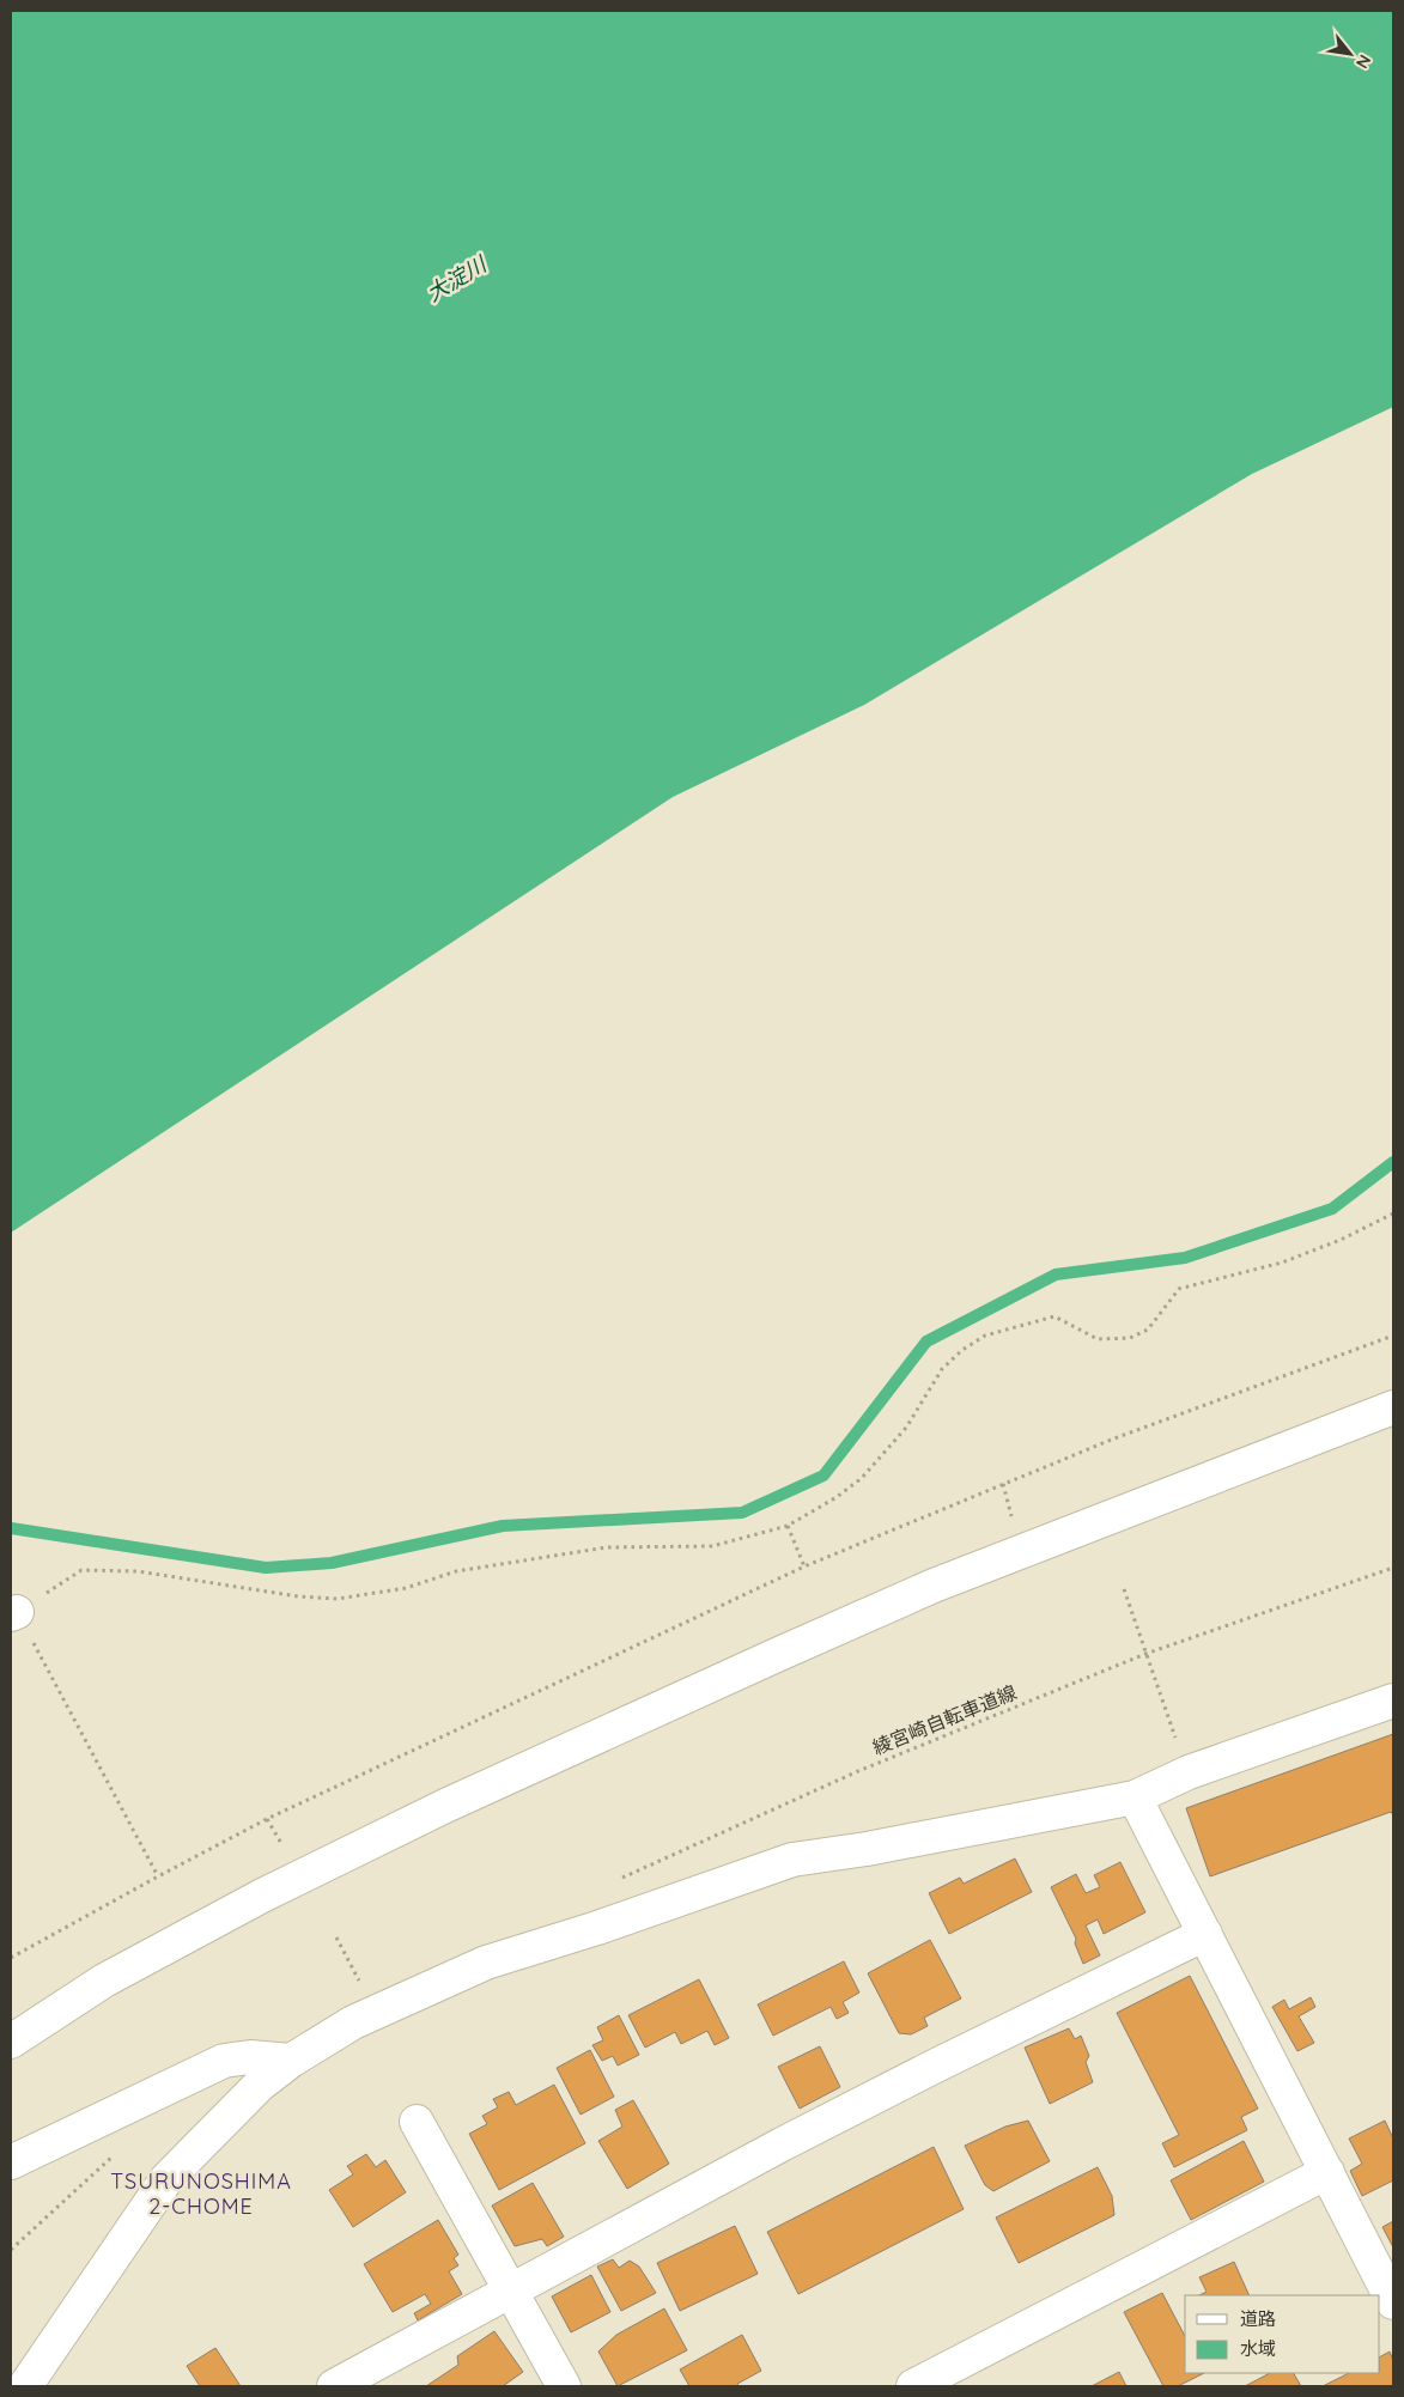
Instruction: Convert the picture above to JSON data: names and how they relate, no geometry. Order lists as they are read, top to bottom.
{
  "streets": {
    "path": ["綾宮崎自転車道線"]
  },
  "districts": ["TSURUNOSHIMA 2-CHOME"],
  "water": ["大淀川"],
  "legend": ["道路", "水域"],
  "north": "bottom right"
}
